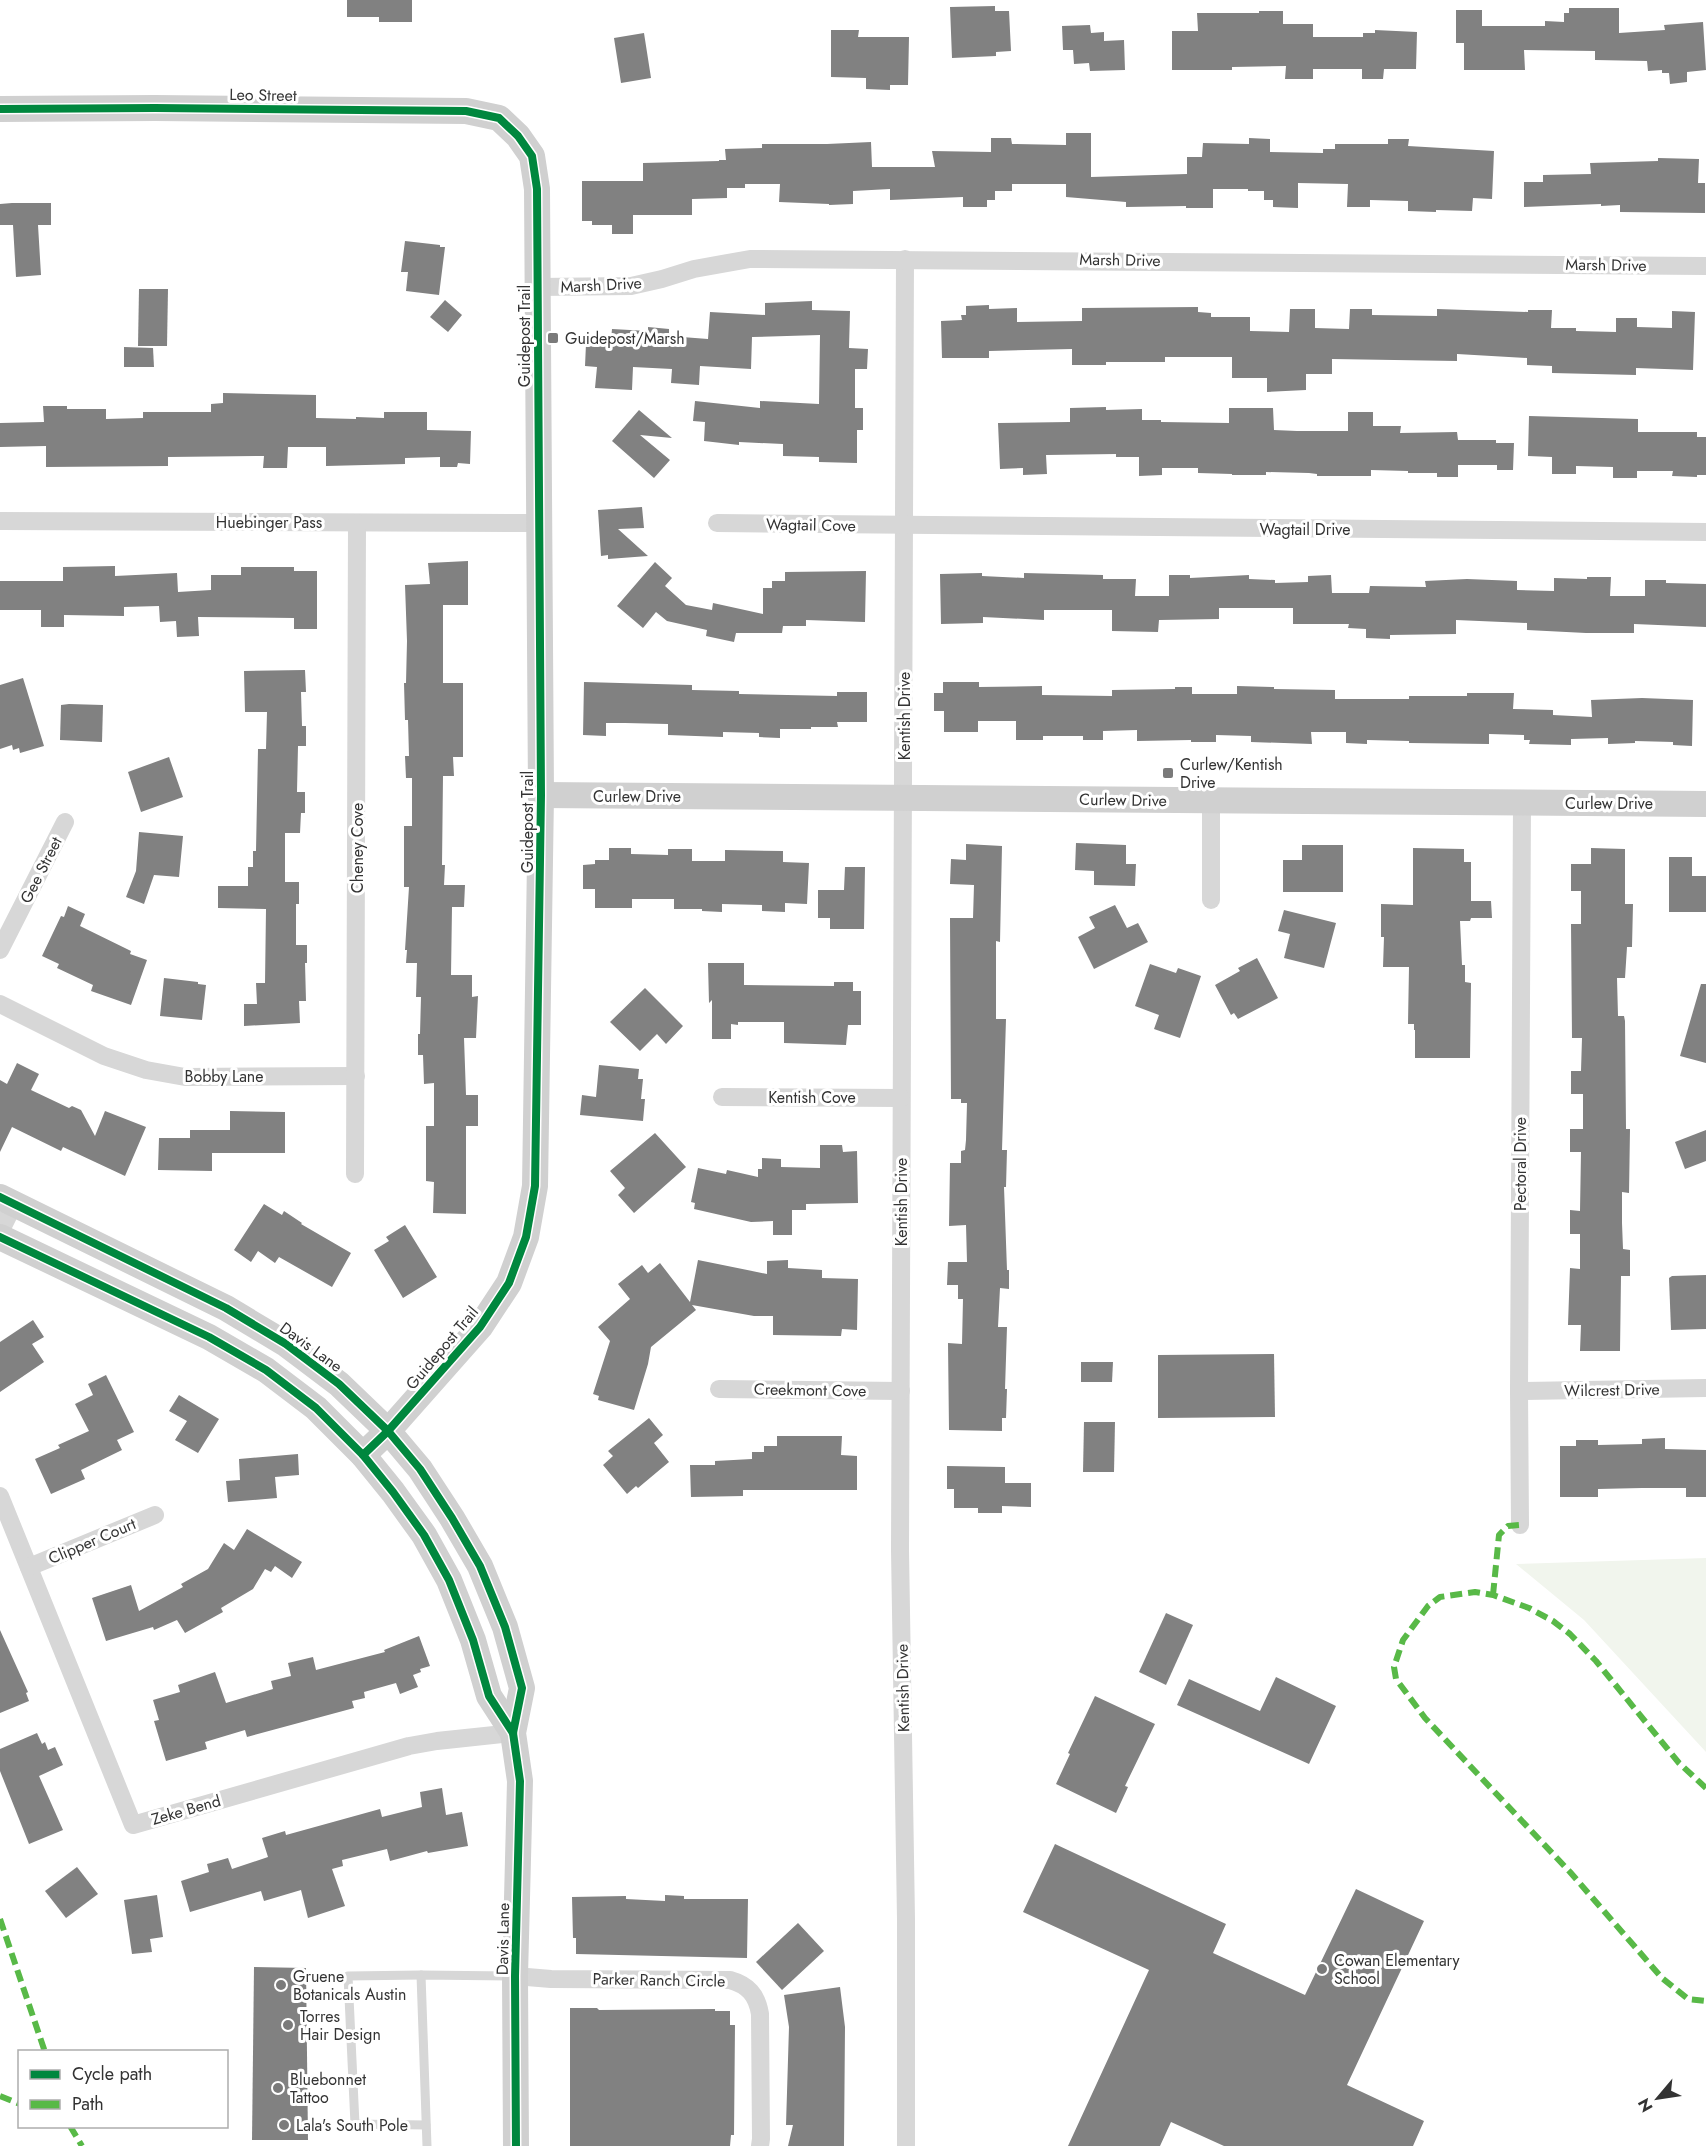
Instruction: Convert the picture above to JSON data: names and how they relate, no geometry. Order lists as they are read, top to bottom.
{
  "streets": {
    "street": [
      "Leo Street",
      "Marsh Drive",
      "Guidepost Trail",
      "Huebinger Pass",
      "Wagtail Cove",
      "Wagtail Drive",
      "Kentish Drive",
      "Curlew Drive",
      "Cheney Cove",
      "Gee Street",
      "Bobby Lane",
      "Kentish Cove",
      "Pectoral Drive",
      "Davis Lane",
      "Creekmont Cove",
      "Wilcrest Drive",
      "Clipper Court",
      "Zeke Bend",
      "Parker Ranch Circle"
    ]
  },
  "crossings": [
    ["Leo Street", "Guidepost Trail"],
    ["Marsh Drive", "Guidepost Trail"],
    ["Marsh Drive", "Kentish Drive"],
    ["Guidepost Trail", "Huebinger Pass"],
    ["Guidepost Trail", "Curlew Drive"],
    ["Guidepost Trail", "Davis Lane"],
    ["Huebinger Pass", "Cheney Cove"],
    ["Wagtail Cove", "Wagtail Drive"],
    ["Wagtail Cove", "Kentish Drive"],
    ["Wagtail Drive", "Kentish Drive"],
    ["Kentish Drive", "Curlew Drive"],
    ["Kentish Drive", "Kentish Cove"],
    ["Kentish Drive", "Creekmont Cove"],
    ["Curlew Drive", "Pectoral Drive"],
    ["Cheney Cove", "Bobby Lane"],
    ["Pectoral Drive", "Wilcrest Drive"],
    ["Davis Lane", "Zeke Bend"],
    ["Davis Lane", "Parker Ranch Circle"],
    ["Clipper Court", "Zeke Bend"]
  ],
  "places": {
    "transit": ["Guidepost/Marsh", "Curlew/Kentish Drive"],
    "other": [
      "Cowan Elementary School",
      "Gruene Botanicals Austin",
      "Torres Hair Design",
      "Bluebonnet Tattoo",
      "Lala's South Pole"
    ]
  },
  "legend": ["Cycle path", "Path"],
  "north": "bottom left"
}
